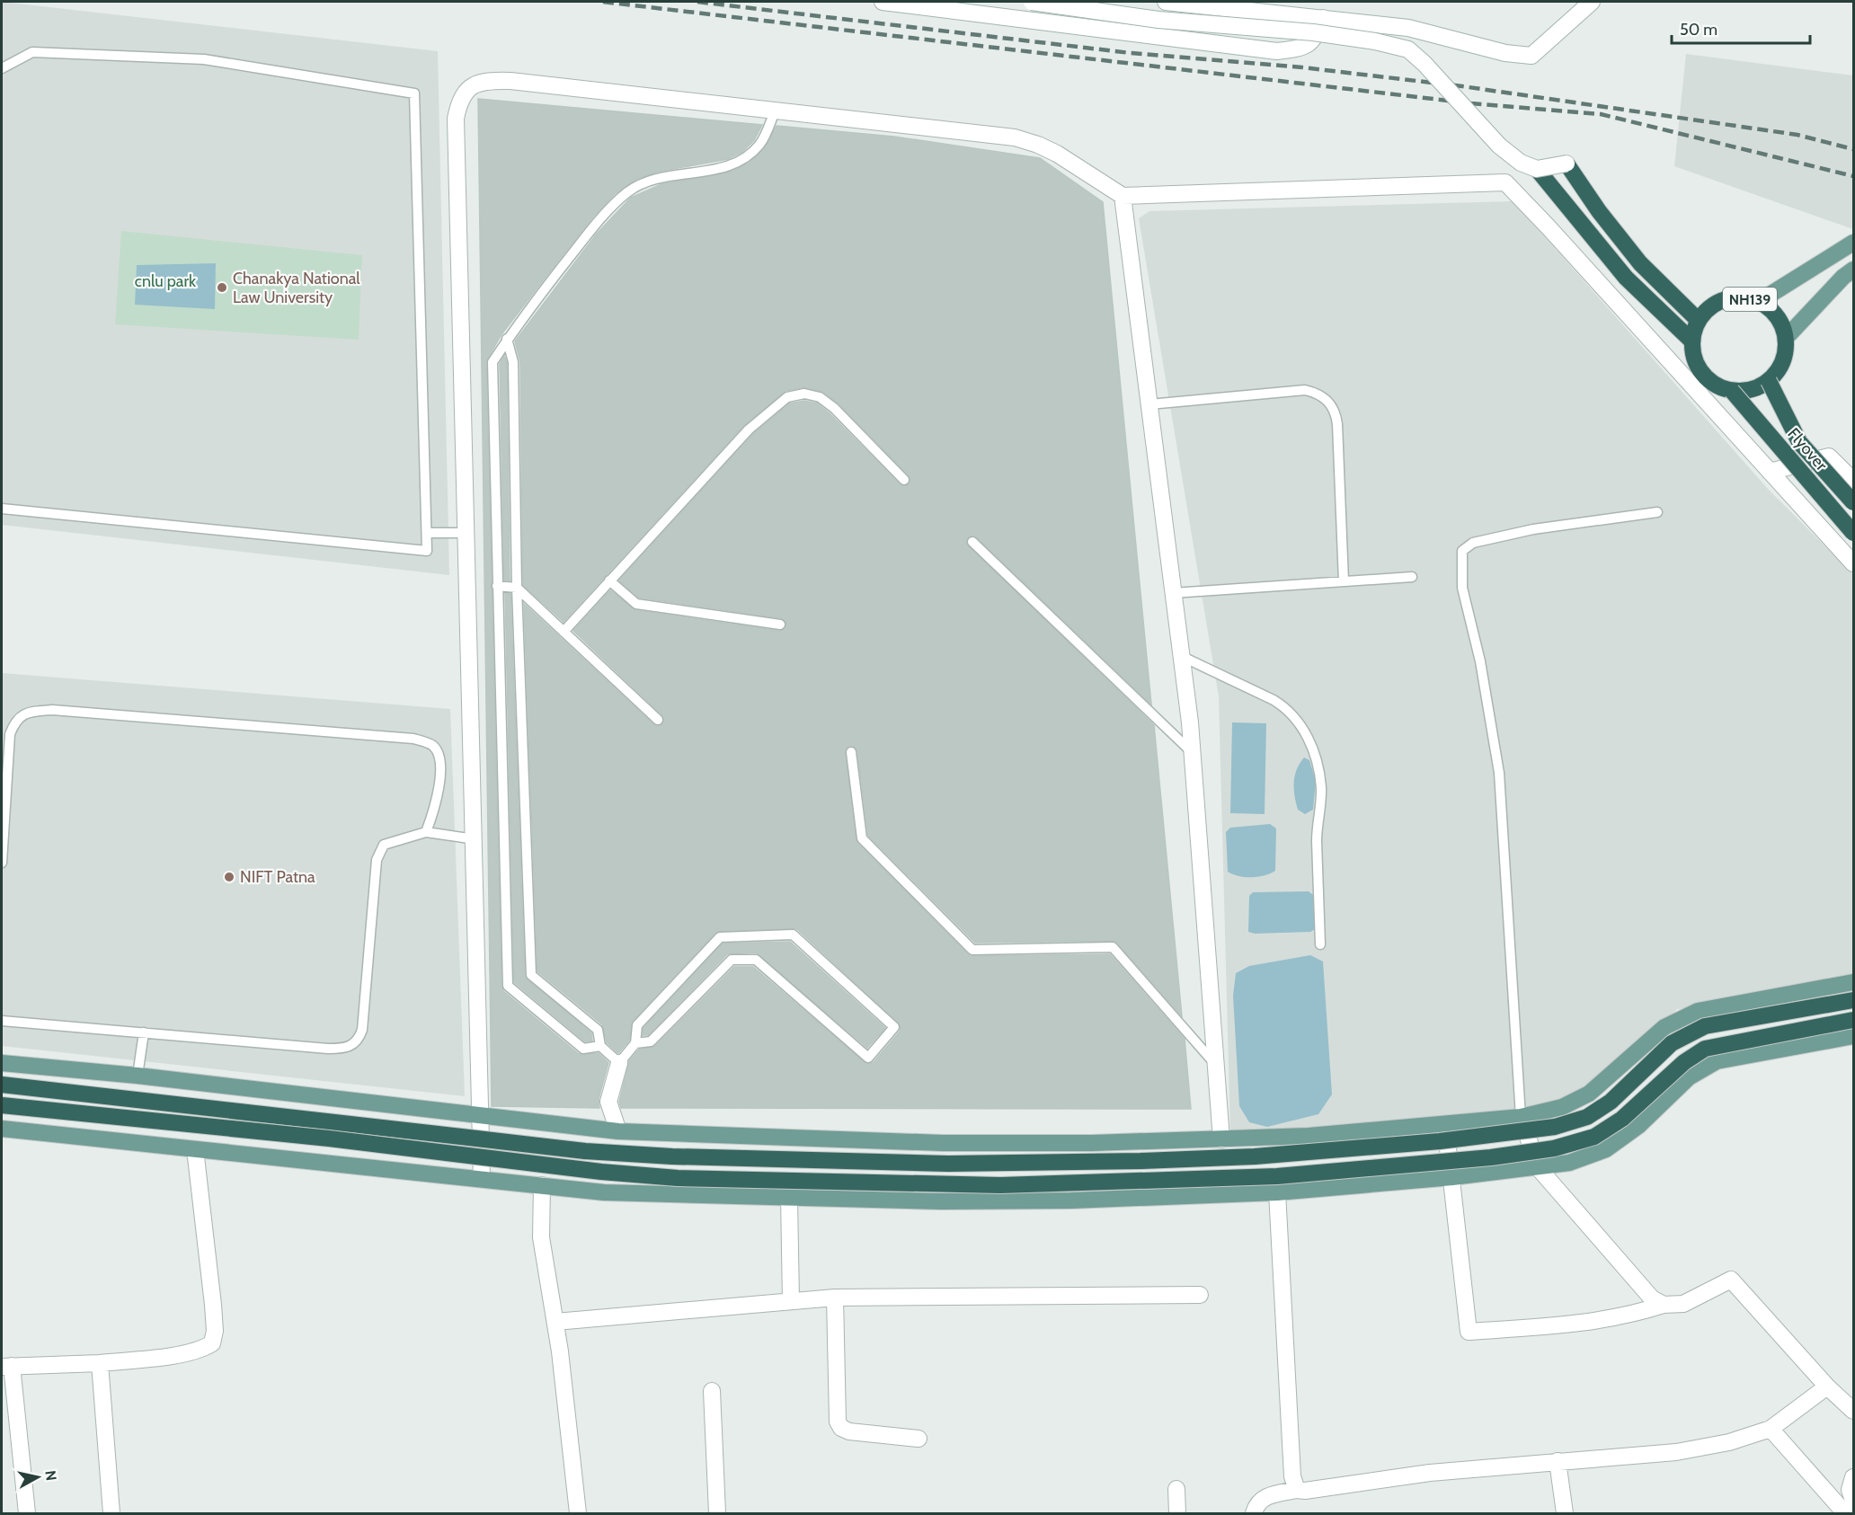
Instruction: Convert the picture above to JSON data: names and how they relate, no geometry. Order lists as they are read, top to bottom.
{
  "streets": {
    "highway": ["NH139", "Flyover"]
  },
  "crossings": [
    ["NH139", "Flyover"]
  ],
  "parks": ["cnlu park"],
  "places": ["Chanakya National Law University", "NIFT Patna"],
  "scale_bar": "50 m",
  "north": "right"
}
